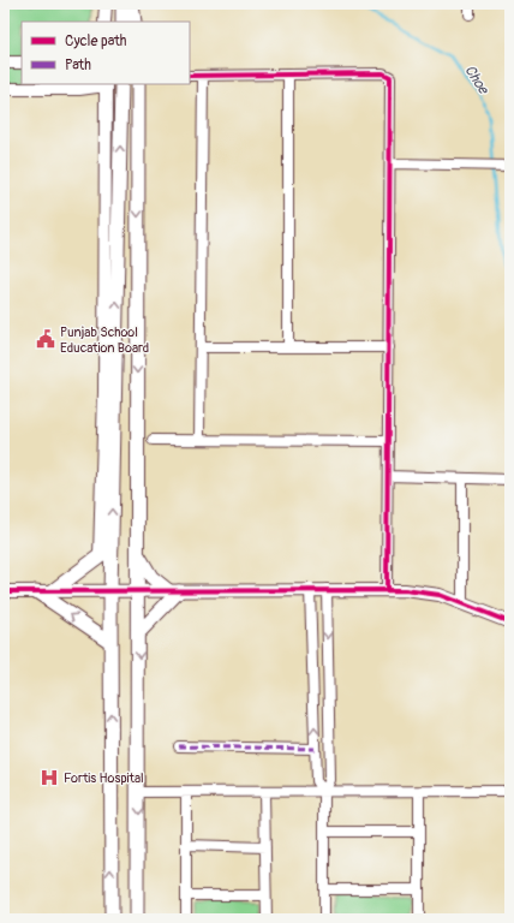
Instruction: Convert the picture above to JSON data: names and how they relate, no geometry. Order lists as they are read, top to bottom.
{
  "water": ["Choe"],
  "places": {
    "public building": ["Punjab School Education Board"],
    "hospital": ["Fortis Hospital"]
  },
  "legend": ["Cycle path", "Path"]
}
